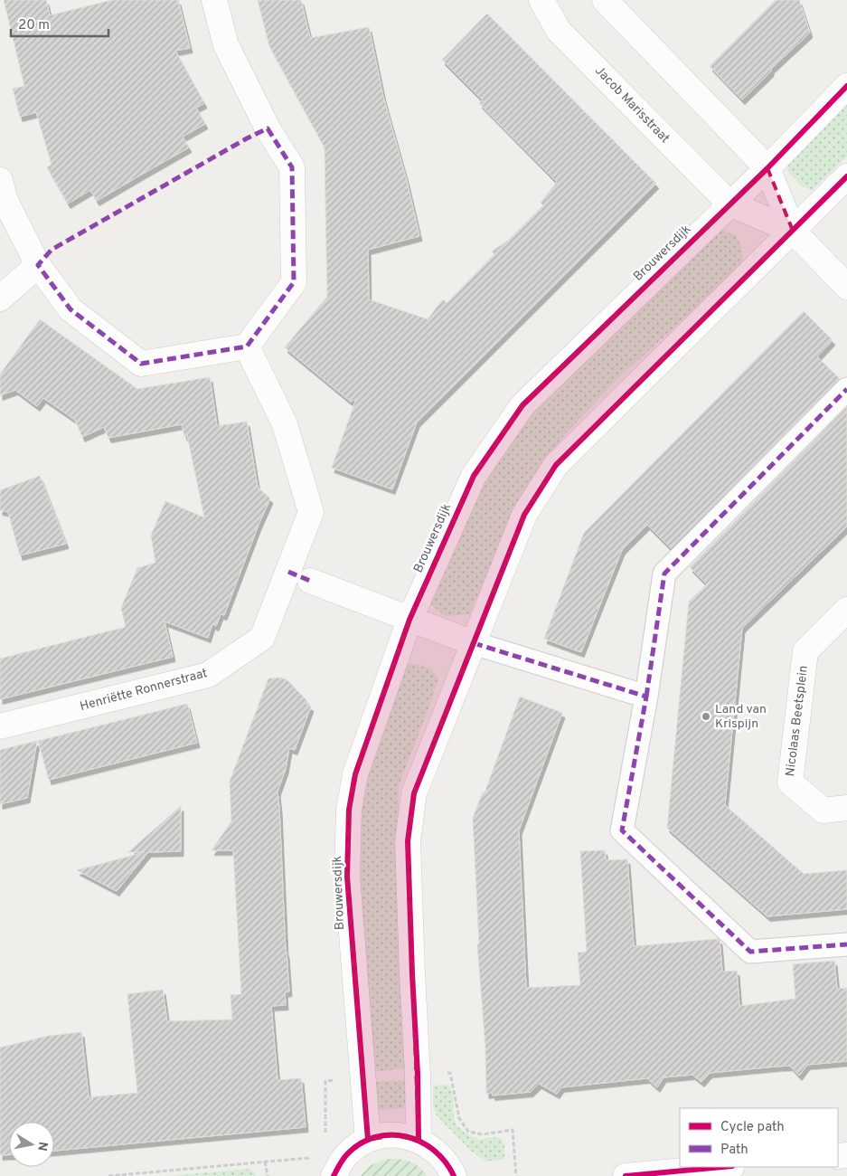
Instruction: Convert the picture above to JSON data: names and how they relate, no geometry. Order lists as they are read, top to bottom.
{
  "streets": {
    "street": [
      "Jacob Marisstraat",
      "Brouwersdijk",
      "Henriëtte Ronnerstraat",
      "Nicolaas Beetsplein"
    ]
  },
  "crossings": [
    ["Jacob Marisstraat", "Brouwersdijk"]
  ],
  "places": ["Land van Krispijn"],
  "legend": ["Cycle path", "Path"],
  "scale_bar": "20 m",
  "north": "right"
}
